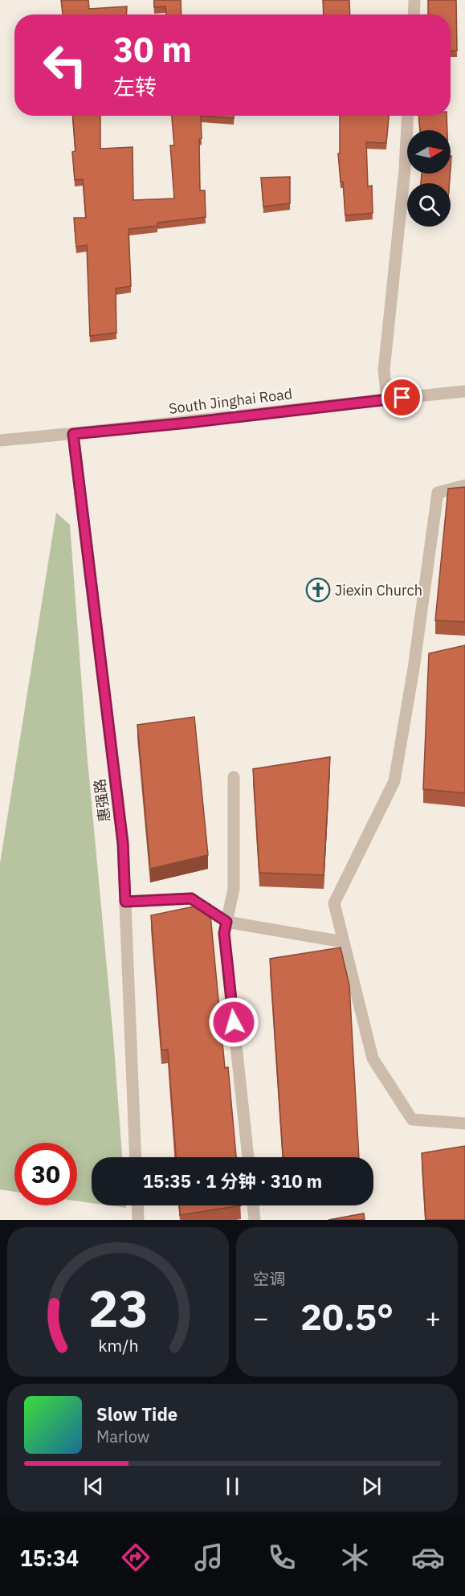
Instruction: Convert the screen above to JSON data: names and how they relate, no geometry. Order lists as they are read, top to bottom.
{
  "streets": {
    "street": ["South Jinghai Road", "惠强路"]
  },
  "crossings": [
    ["South Jinghai Road", "惠强路"]
  ],
  "places": {
    "church": ["Jiexin Church"]
  },
  "north": "right",
  "page": {
    "turn": ["30 m", "左转"],
    "limit": "30",
    "trip": "15:35 · 1 分钟 · 310 m",
    "tile": "空调",
    "heat": ["−", "20.5°", "+"],
    "song": ["Slow Tide", "Marlow"],
    "tabs": "15:34",
    "gauge": ["23", "km/h"]
  }
}
